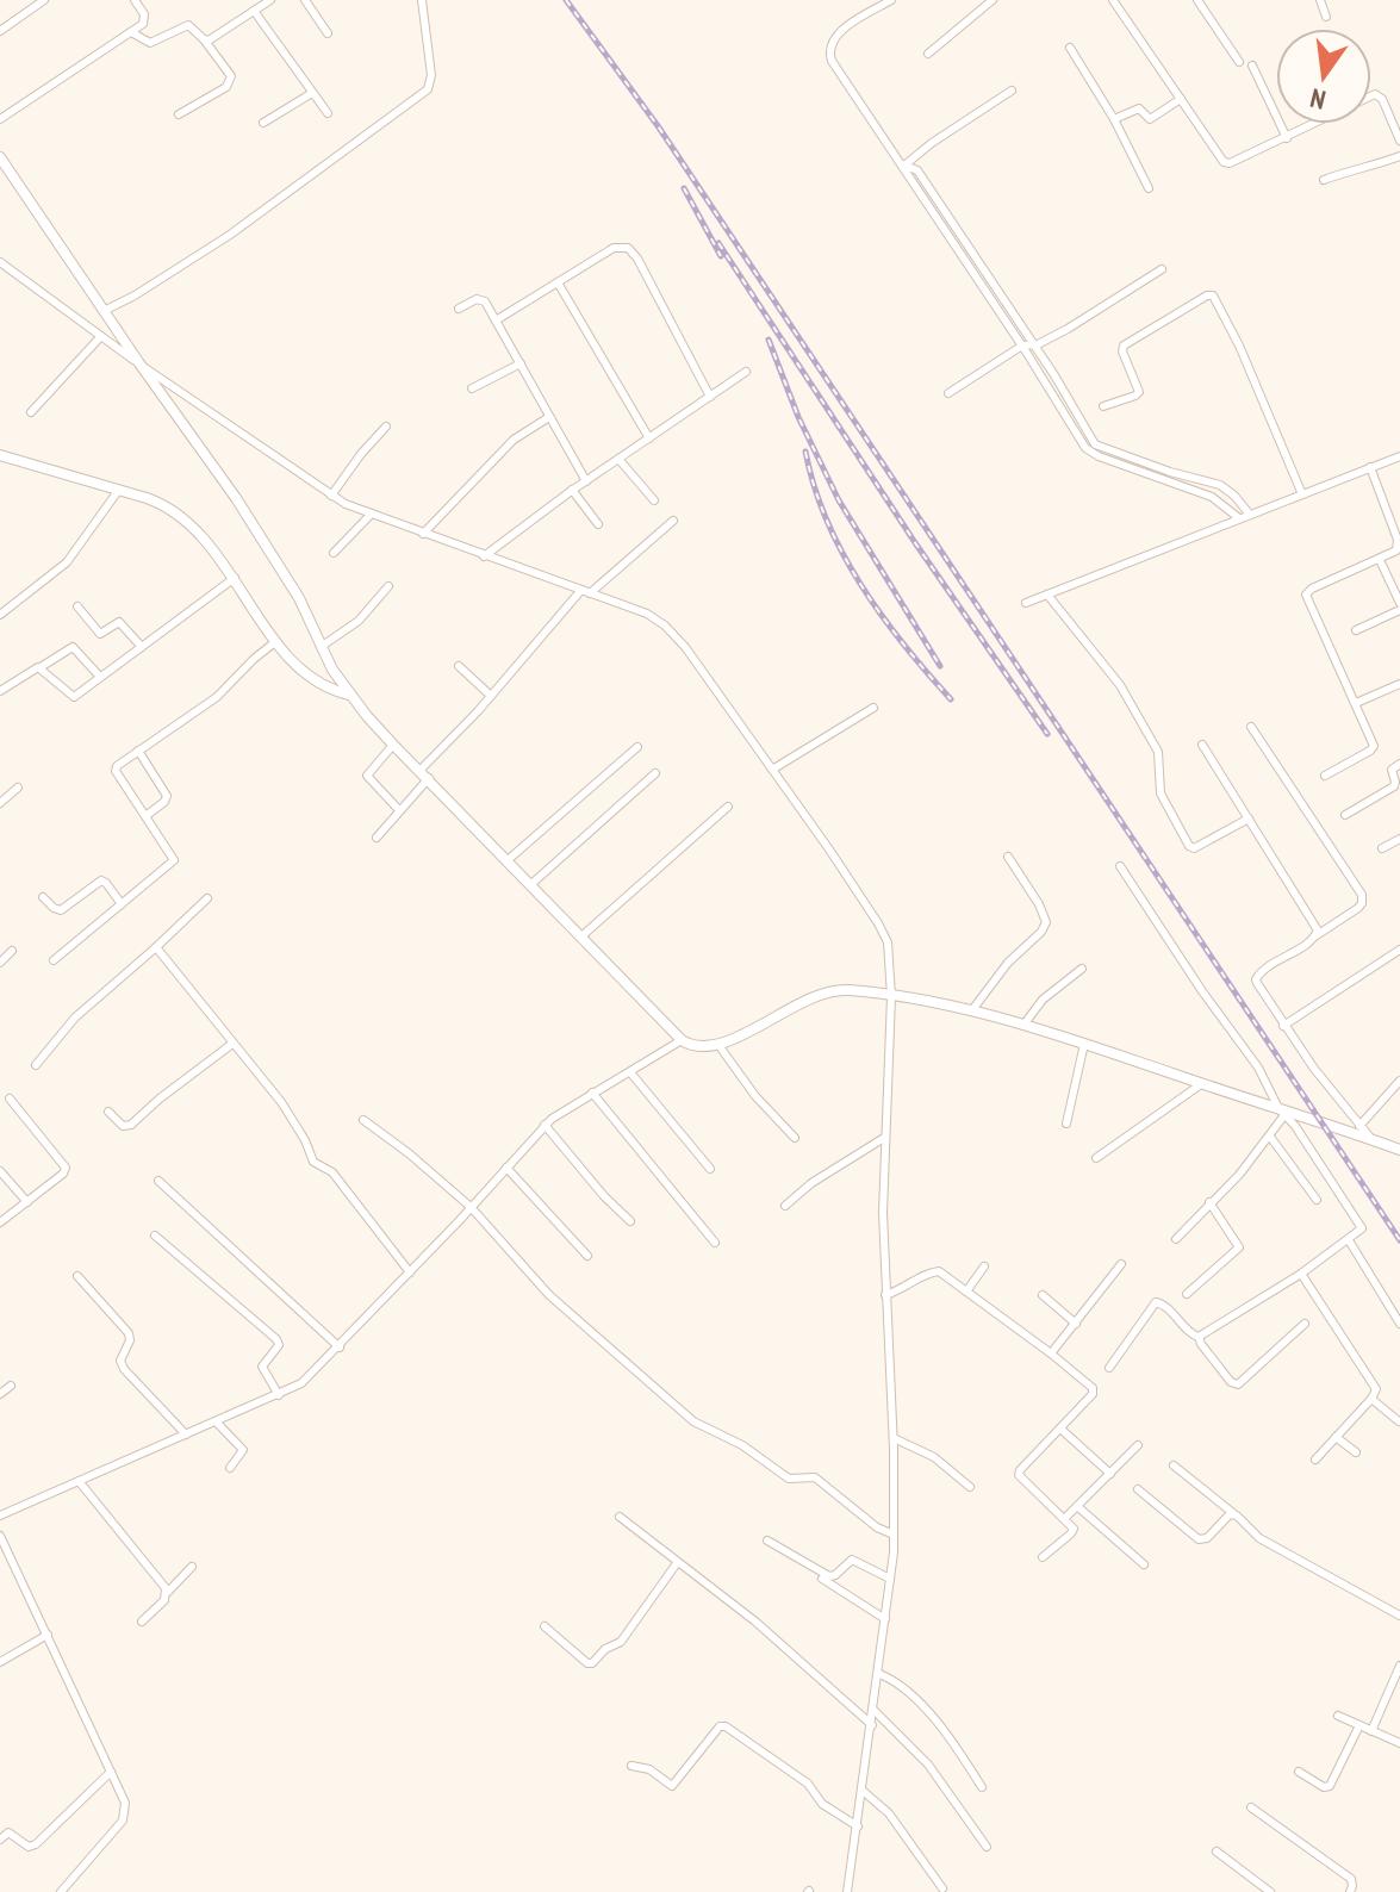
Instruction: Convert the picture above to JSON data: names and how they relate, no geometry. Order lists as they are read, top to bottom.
{
  "north": "bottom"
}
